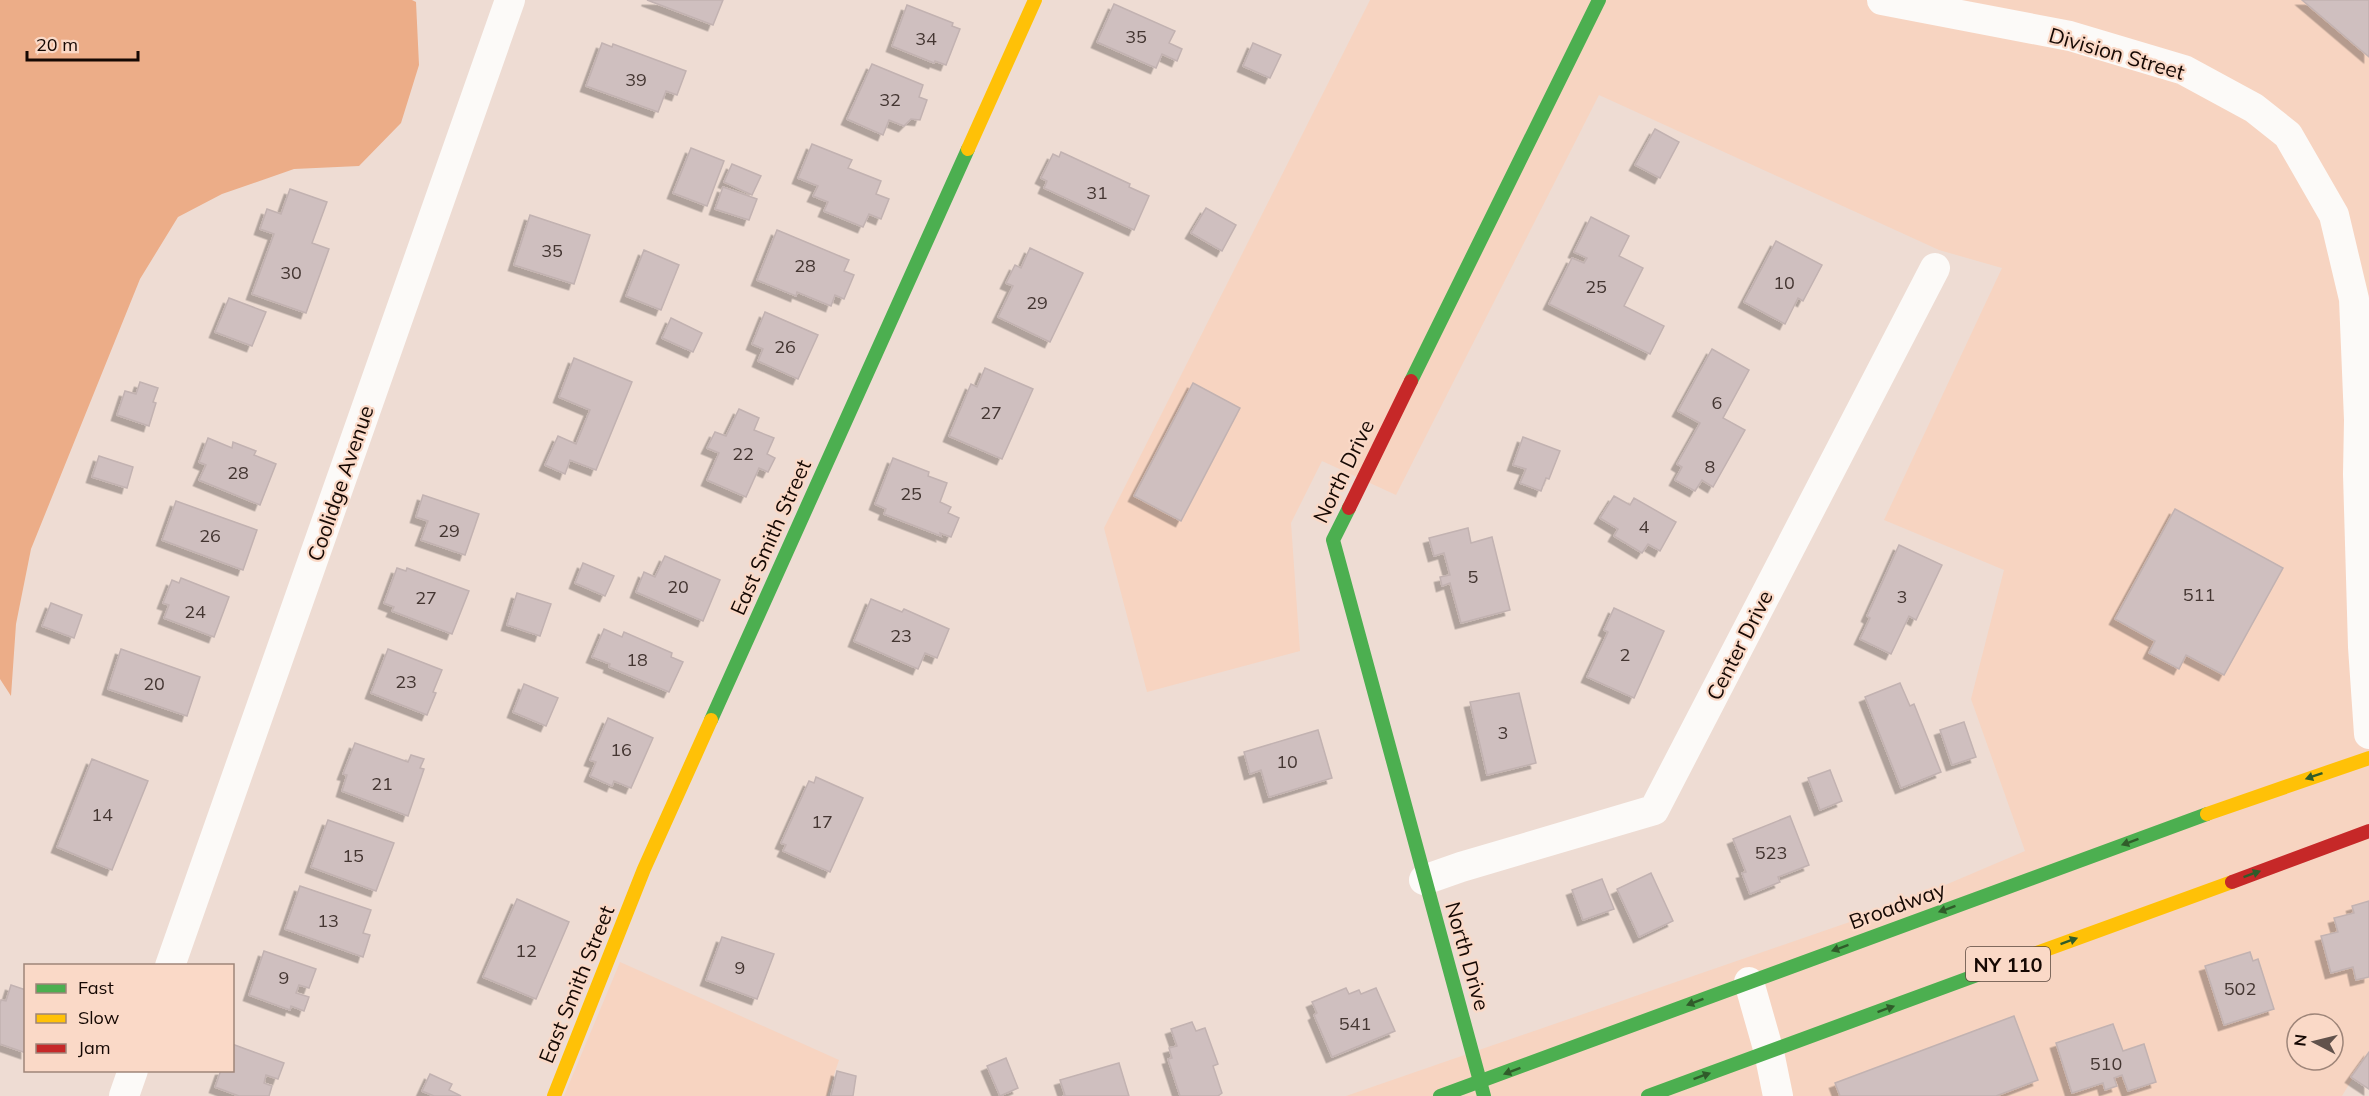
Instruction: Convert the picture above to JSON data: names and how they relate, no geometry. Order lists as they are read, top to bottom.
{
  "streets": {
    "street": [
      "Division Street",
      "North Drive",
      "Coolidge Avenue",
      "East Smith Street",
      "Center Drive",
      "Broadway",
      "NY 110"
    ]
  },
  "crossings": [
    ["North Drive", "Center Drive"],
    ["North Drive", "Broadway"]
  ],
  "house_numbers": [
    "35",
    "34",
    "39",
    "32",
    "31",
    "35",
    "28",
    "30",
    "10",
    "25",
    "29",
    "26",
    "6",
    "27",
    "22",
    "8",
    "28",
    "25",
    "4",
    "29",
    "26",
    "5",
    "20",
    "511",
    "3",
    "27",
    "24",
    "23",
    "2",
    "18",
    "23",
    "20",
    "3",
    "16",
    "10",
    "21",
    "14",
    "17",
    "523",
    "15",
    "13",
    "12",
    "9",
    "9",
    "502",
    "541",
    "510"
  ],
  "legend": ["Fast", "Slow", "Jam"],
  "scale_bar": "20 m",
  "north": "left"
}
